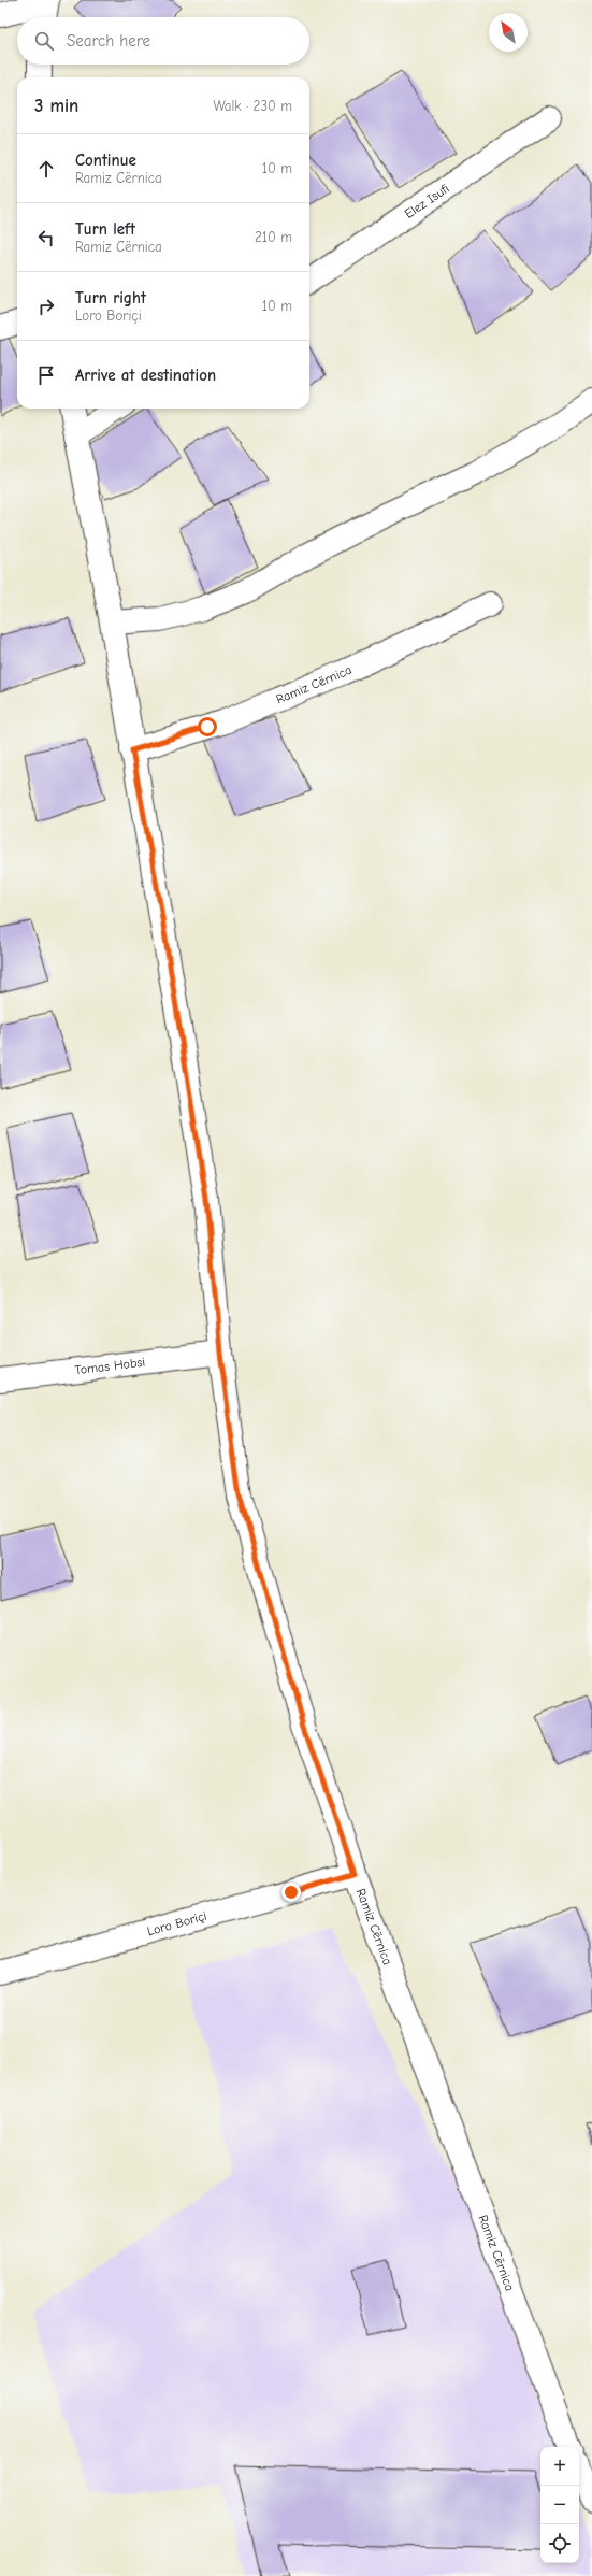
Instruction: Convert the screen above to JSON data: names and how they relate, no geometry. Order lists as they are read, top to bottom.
{
  "streets": {
    "street": [
      "Elez Isufi",
      "Ramiz Cërnica",
      "Tomas Hobsi",
      "Loro Boriçi"
    ]
  },
  "crossings": [
    ["Ramiz Cërnica", "Tomas Hobsi"],
    ["Ramiz Cërnica", "Loro Boriçi"]
  ],
  "north": "top left",
  "page": {
    "search": "Search here",
    "heading": ["3 min", "Walk · 230 m"],
    "list": [
      ["Continue", "Ramiz Cërnica", "10 m"],
      ["Turn left", "Ramiz Cërnica", "210 m"],
      ["Turn right", "Loro Boriçi", "10 m"],
      "Arrive at destination"
    ],
    "map_buttons": ["+", "−"]
  }
}
